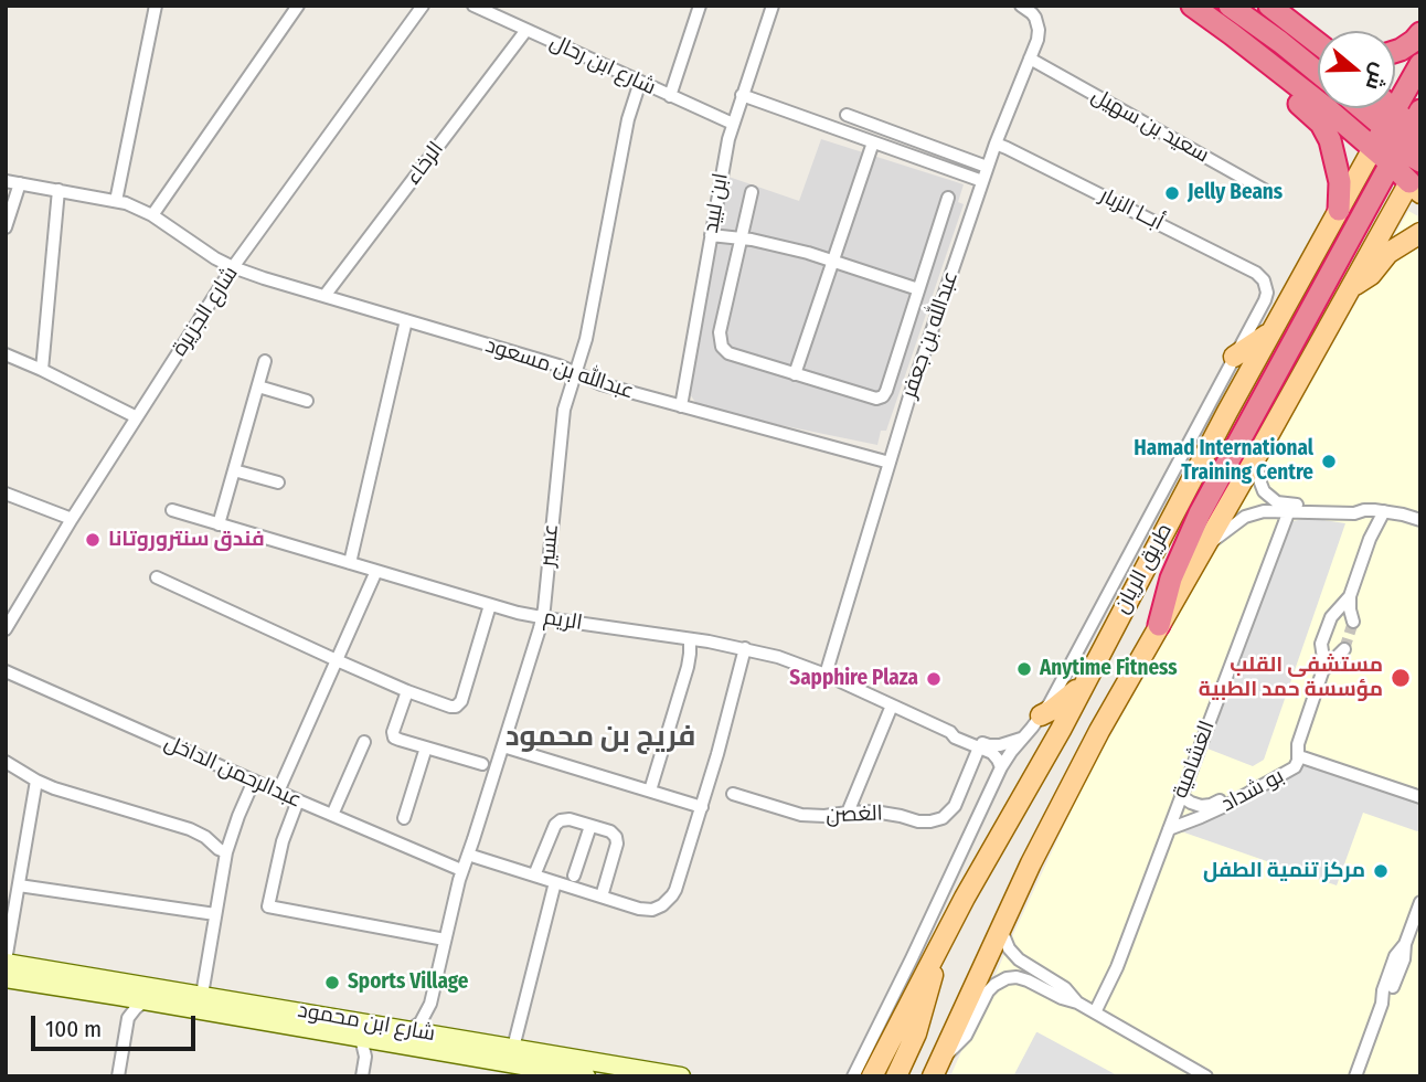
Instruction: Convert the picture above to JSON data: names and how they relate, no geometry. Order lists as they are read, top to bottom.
{
  "streets": {
    "main road": ["طريق الريان"],
    "street": [
      "شارع ابن رحال",
      "سعيد بن سهيل",
      "الرخاء",
      "ابن لبيد",
      "أبــا الزبار",
      "شارع الجزيرة",
      "عبدالله بن جعفر",
      "عبدالله بن مسعود",
      "عسير",
      "الريم",
      "الغشامية",
      "عبدالرحمن الداخل",
      "بو شداد",
      "الغصن",
      "شارع ابن محمود"
    ]
  },
  "crossings": [
    ["شارع ابن رحال", "الرخاء"],
    ["شارع ابن رحال", "ابن لبيد"],
    ["شارع ابن رحال", "عسير"],
    ["سعيد بن سهيل", "عبدالله بن جعفر"],
    ["الرخاء", "عبدالله بن مسعود"],
    ["ابن لبيد", "عبدالله بن مسعود"],
    ["أبــا الزبار", "عبدالله بن جعفر"],
    ["أبــا الزبار", "طريق الريان"],
    ["شارع الجزيرة", "عبدالله بن مسعود"],
    ["عبدالله بن جعفر", "عبدالله بن مسعود"],
    ["عبدالله بن جعفر", "الريم"],
    ["عبدالله بن مسعود", "عسير"],
    ["عسير", "الريم"],
    ["عسير", "عبدالرحمن الداخل"],
    ["عسير", "شارع ابن محمود"],
    ["طريق الريان", "الريم"],
    ["الريم", "الغصن"],
    ["الغشامية", "بو شداد"]
  ],
  "districts": ["فريج بن محمود"],
  "places": [
    "Jelly Beans",
    "Hamad International Training Centre",
    "فندق سنتروروتانا",
    "Anytime Fitness",
    "مستشفى القلب مؤسسة حمد الطبية",
    "Sapphire Plaza",
    "مركز تنمية الطفل",
    "Sports Village"
  ],
  "scale_bar": "100 m",
  "north": "right"
}
